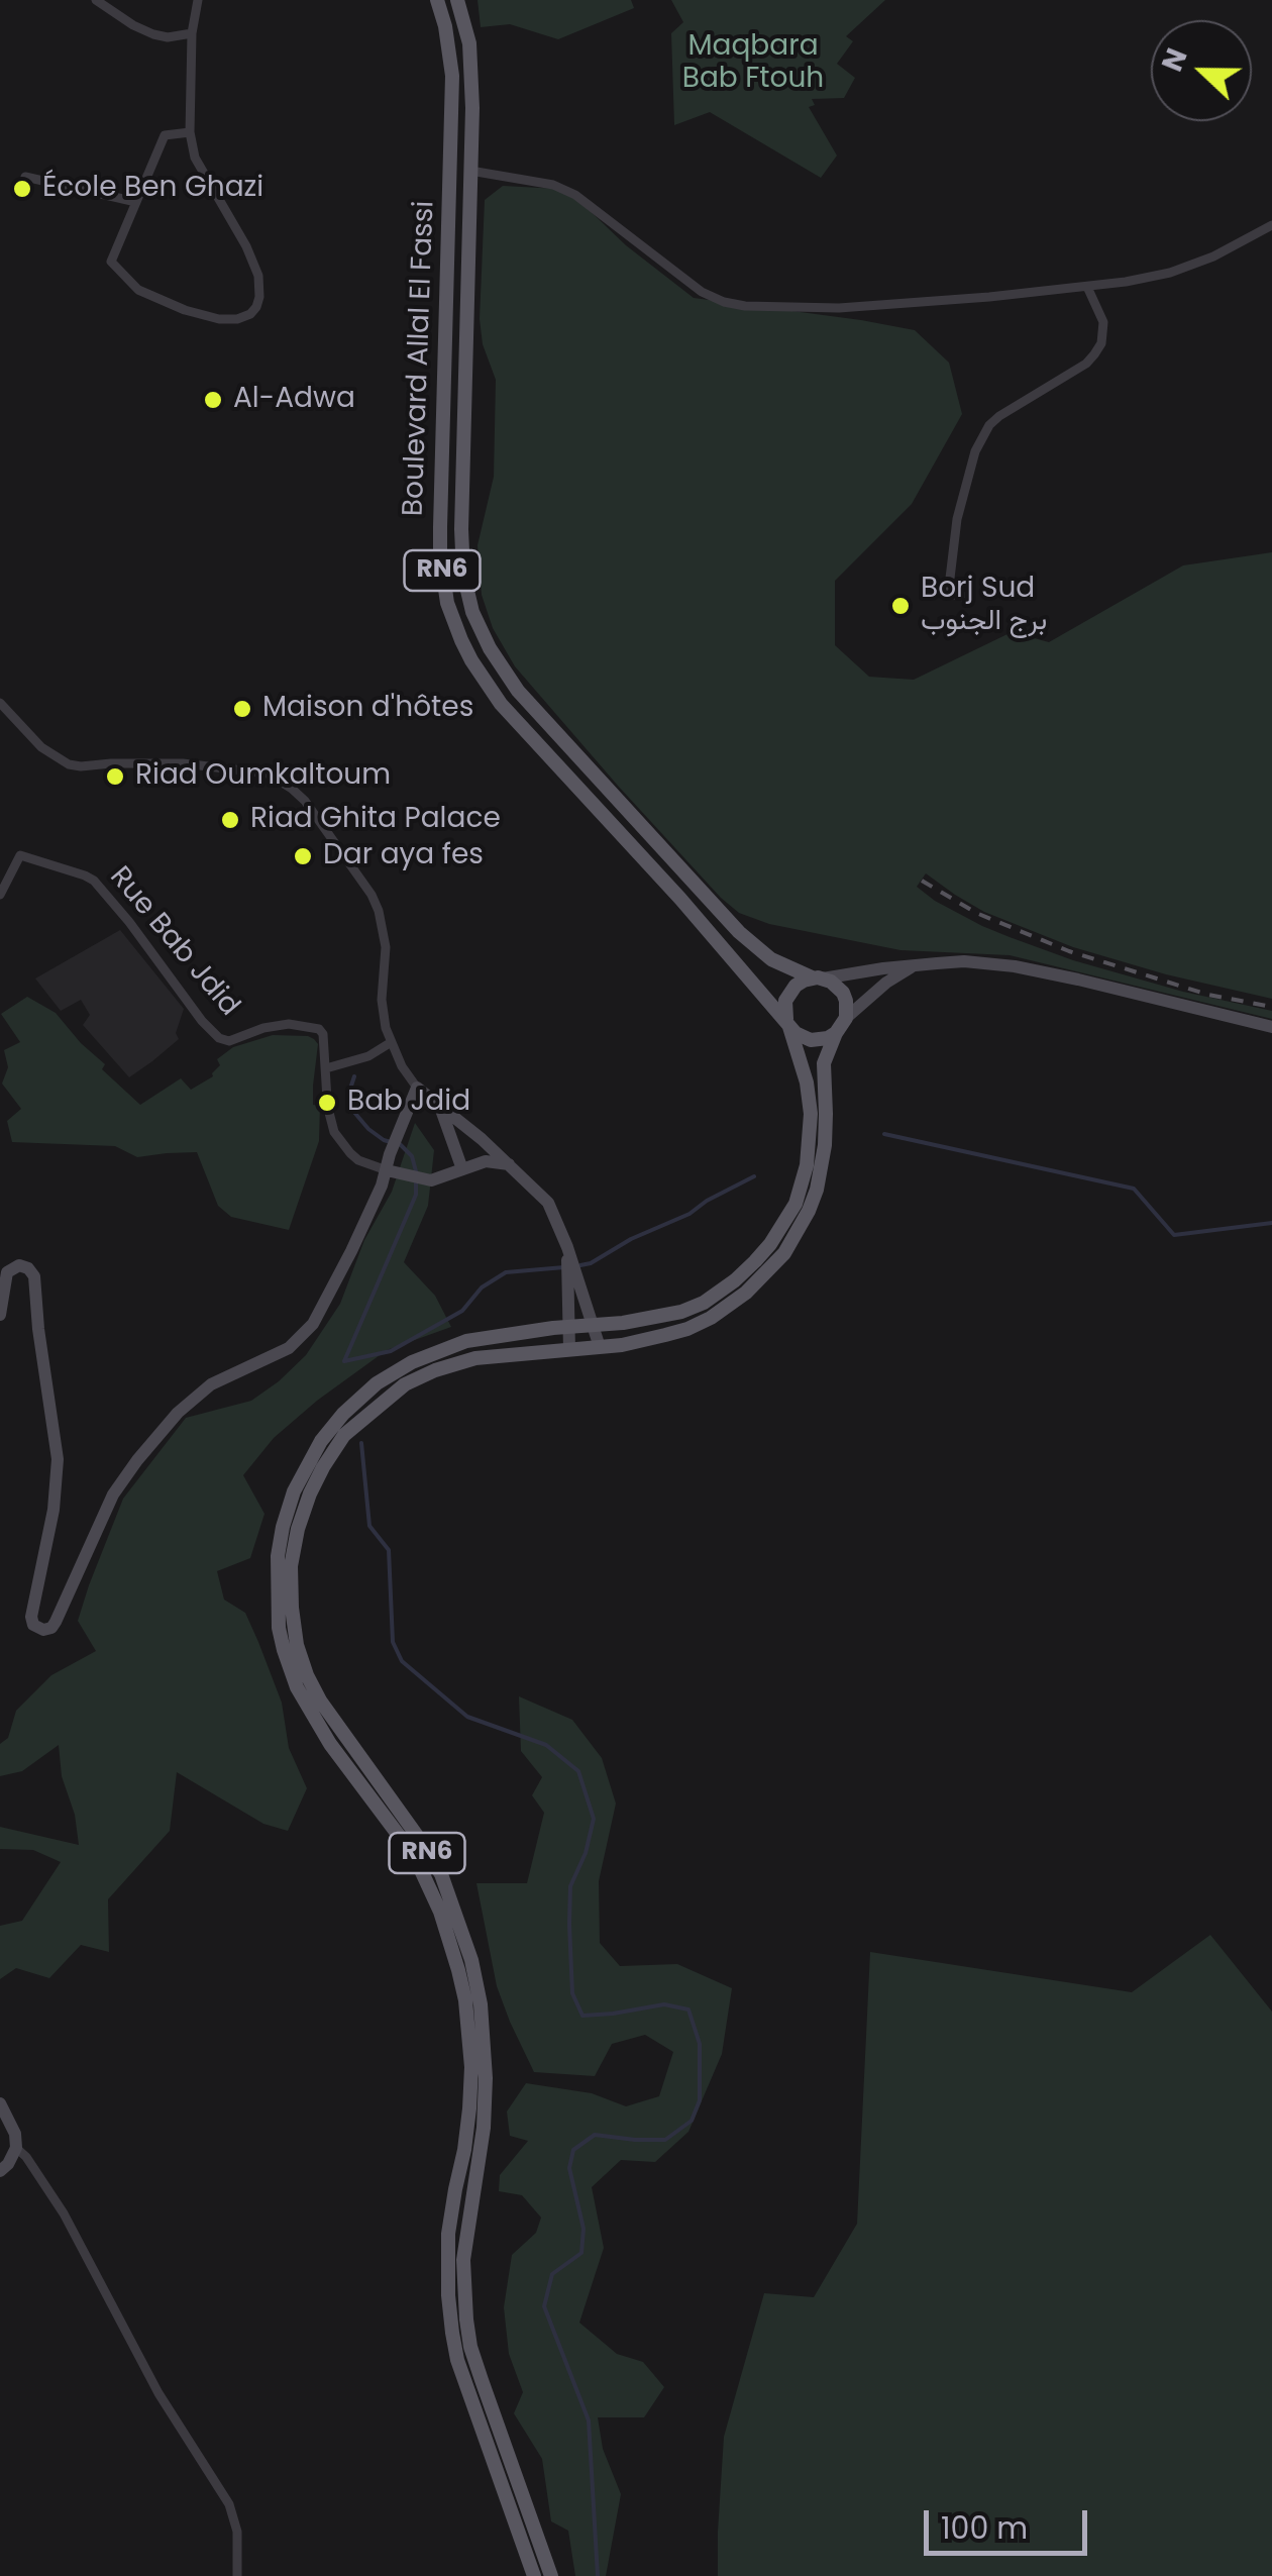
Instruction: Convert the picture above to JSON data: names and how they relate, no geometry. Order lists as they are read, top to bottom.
{
  "streets": {
    "main road": ["Boulevard Allal El Fassi", "RN6", "Rue Bab Jdid"]
  },
  "crossings": [
    ["Boulevard Allal El Fassi", "RN6"]
  ],
  "parks": ["Maqbara Bab Ftouh"],
  "places": [
    "École Ben Ghazi",
    "Al-Adwa",
    "Borj Sud برج الجنوب",
    "Maison d'hôtes",
    "Riad Oumkaltoum",
    "Riad Ghita Palace",
    "Dar aya fes",
    "Bab Jdid"
  ],
  "scale_bar": "100 m",
  "north": "left"
}
